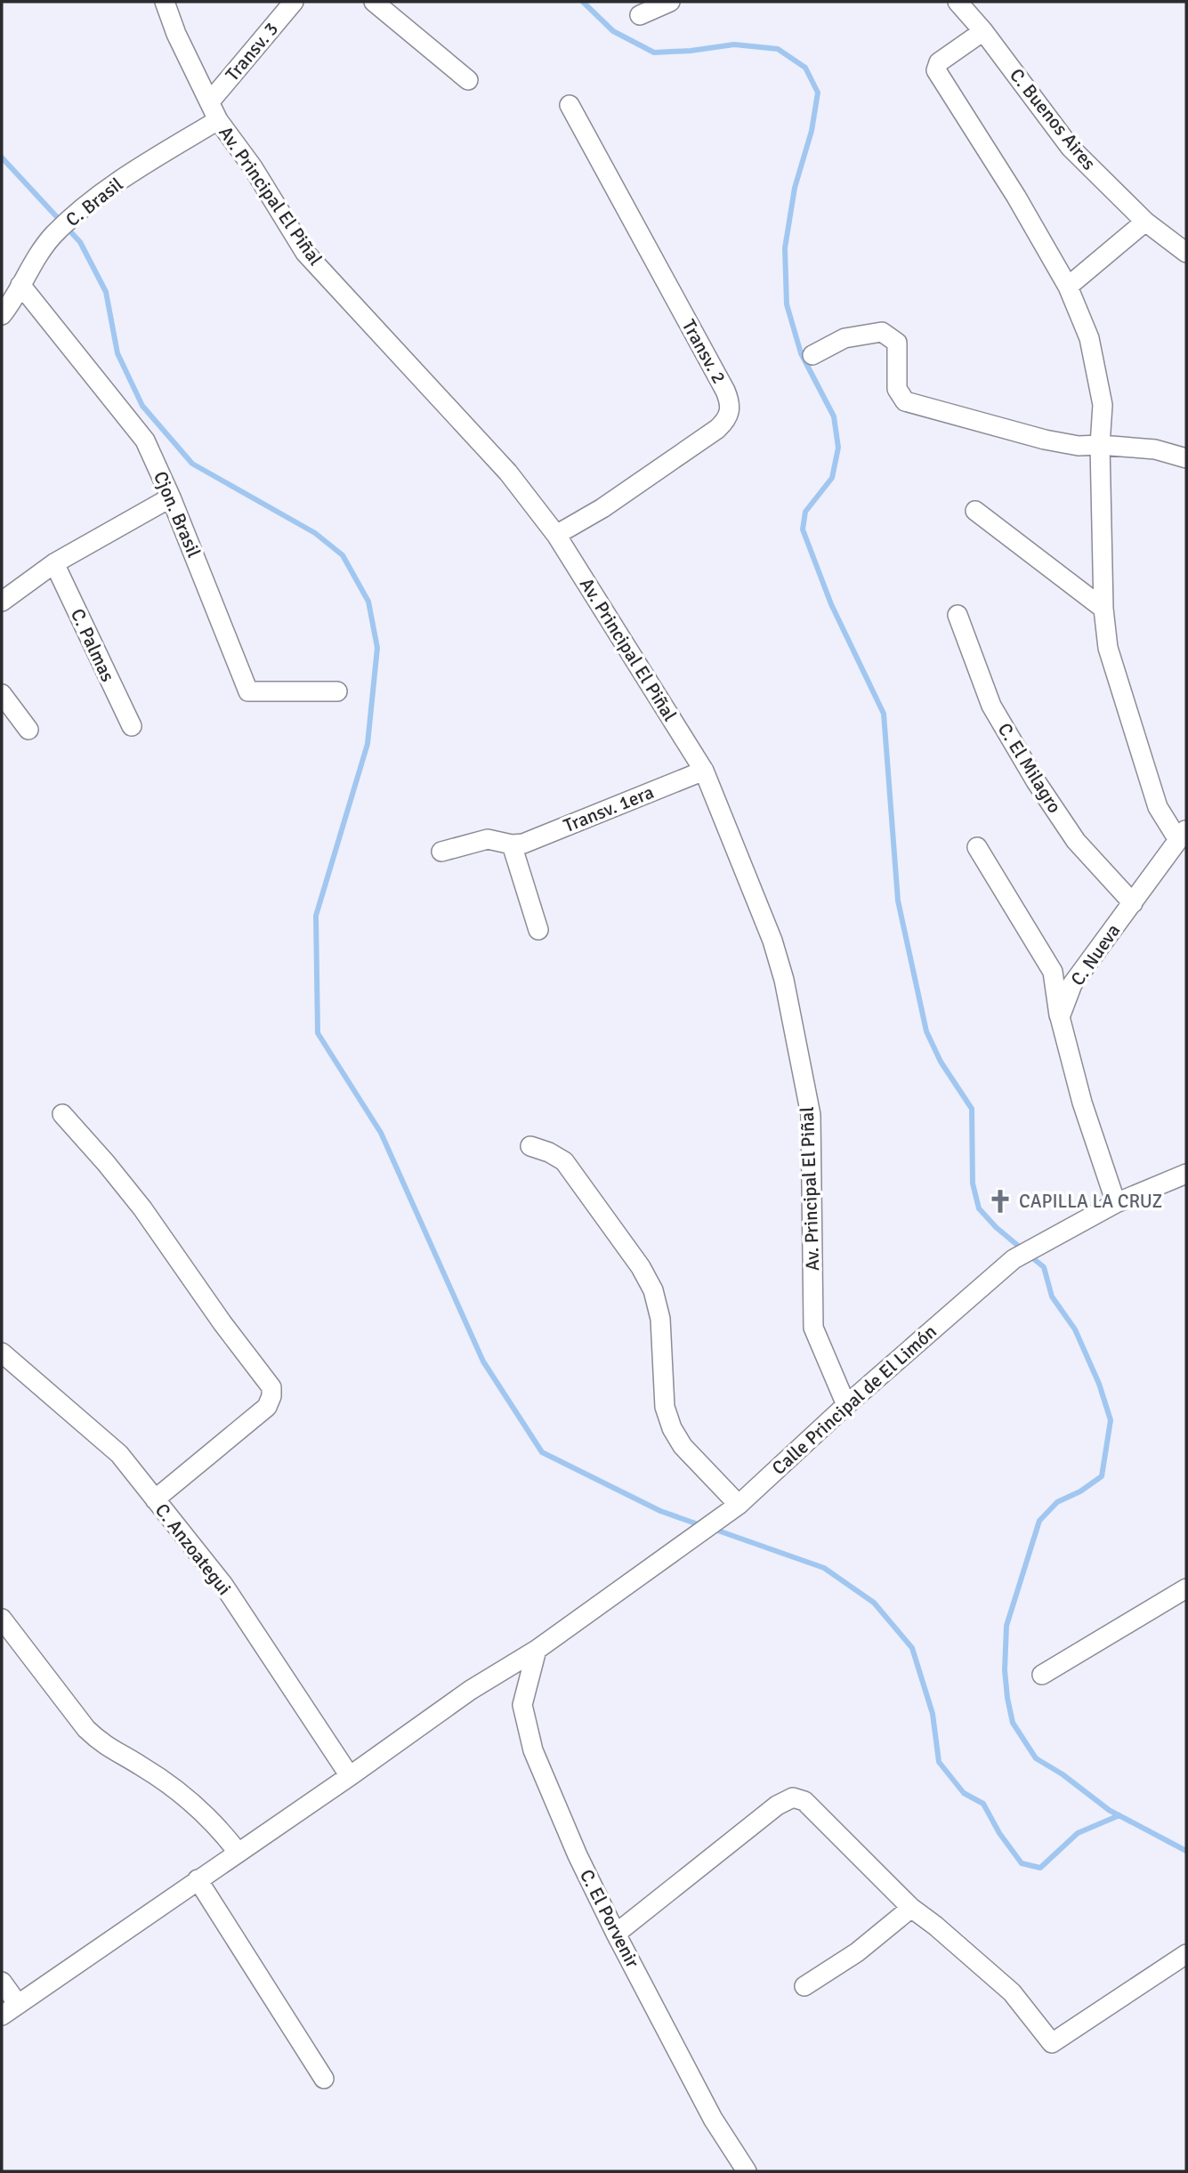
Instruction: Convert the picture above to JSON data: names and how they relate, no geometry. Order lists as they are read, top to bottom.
{
  "streets": {
    "street": [
      "Transv. 3",
      "C. Buenos Aires",
      "Av. Principal El Piñal",
      "C. Brasil",
      "Transv. 2",
      "Cjon. Brasil",
      "C. Palmas",
      "C. El Milagro",
      "Transv. 1era",
      "C. Nueva",
      "Calle Principal de El Limón",
      "C. Anzoategui",
      "C. El Porvenir"
    ]
  },
  "crossings": [
    ["Transv. 3", "Av. Principal El Piñal"],
    ["Av. Principal El Piñal", "C. Brasil"],
    ["Av. Principal El Piñal", "Transv. 2"],
    ["Av. Principal El Piñal", "Transv. 1era"],
    ["Av. Principal El Piñal", "Calle Principal de El Limón"],
    ["C. Brasil", "Cjon. Brasil"],
    ["C. El Milagro", "C. Nueva"],
    ["Calle Principal de El Limón", "C. Anzoategui"],
    ["Calle Principal de El Limón", "C. El Porvenir"]
  ],
  "places": {
    "church": ["CAPILLA LA CRUZ"]
  }
}
